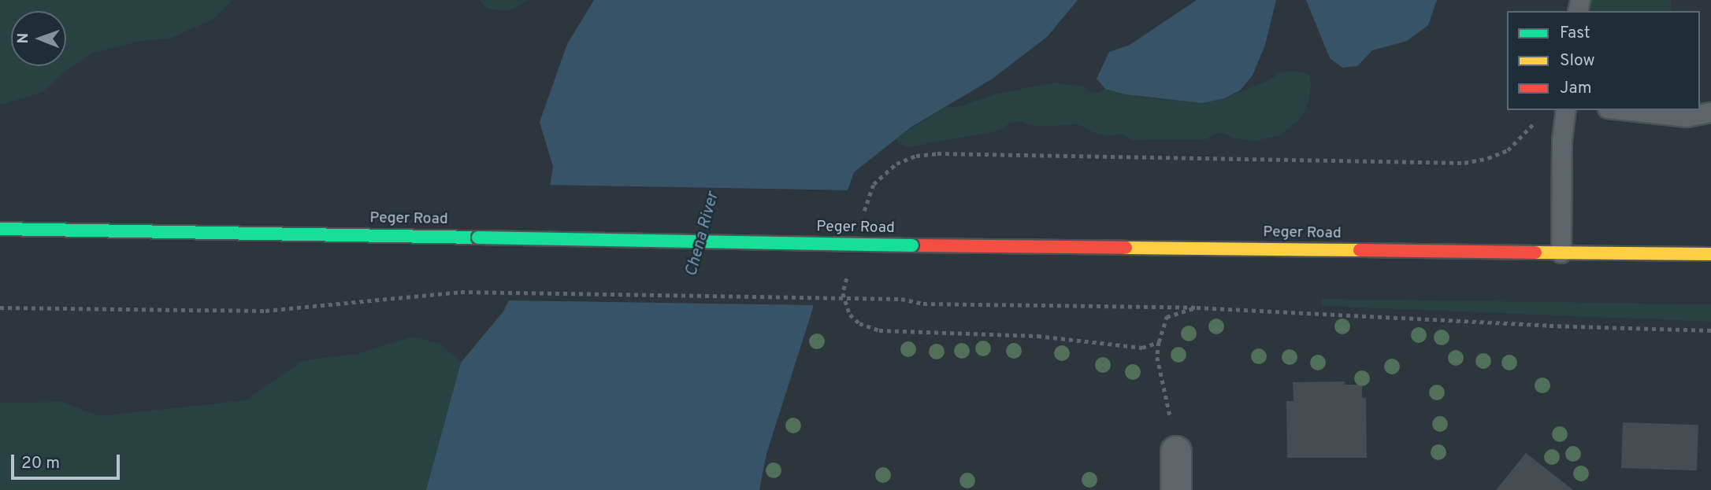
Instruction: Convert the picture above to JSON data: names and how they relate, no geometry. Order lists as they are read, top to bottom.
{
  "streets": {
    "main road": ["Peger Road"]
  },
  "water": ["Chena River"],
  "legend": ["Fast", "Slow", "Jam"],
  "scale_bar": "20 m",
  "north": "left"
}
